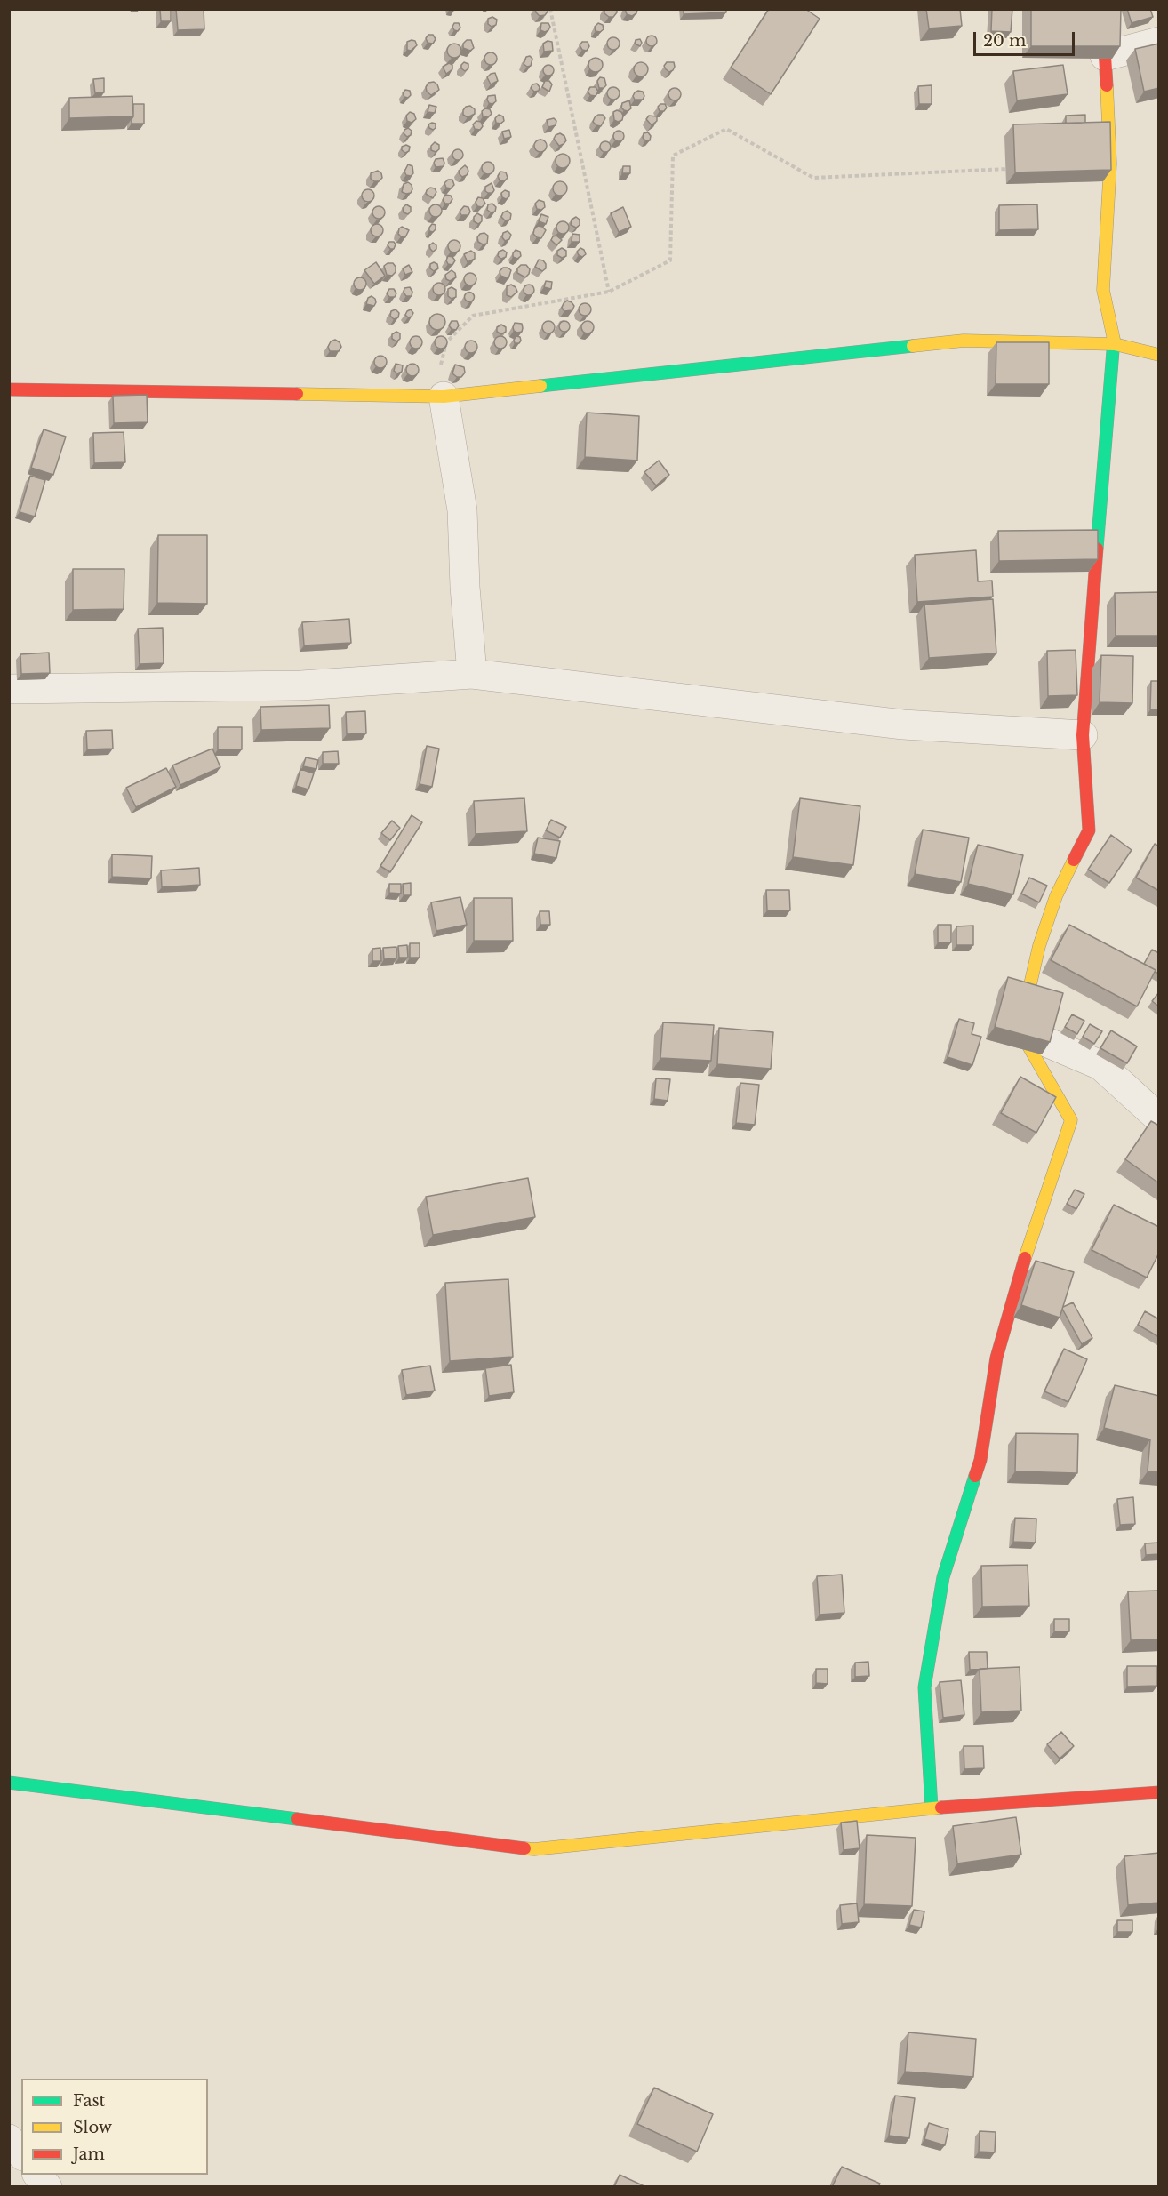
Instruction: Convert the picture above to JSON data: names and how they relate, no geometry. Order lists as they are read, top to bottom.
{
  "legend": ["Fast", "Slow", "Jam"],
  "scale_bar": "20 m"
}
